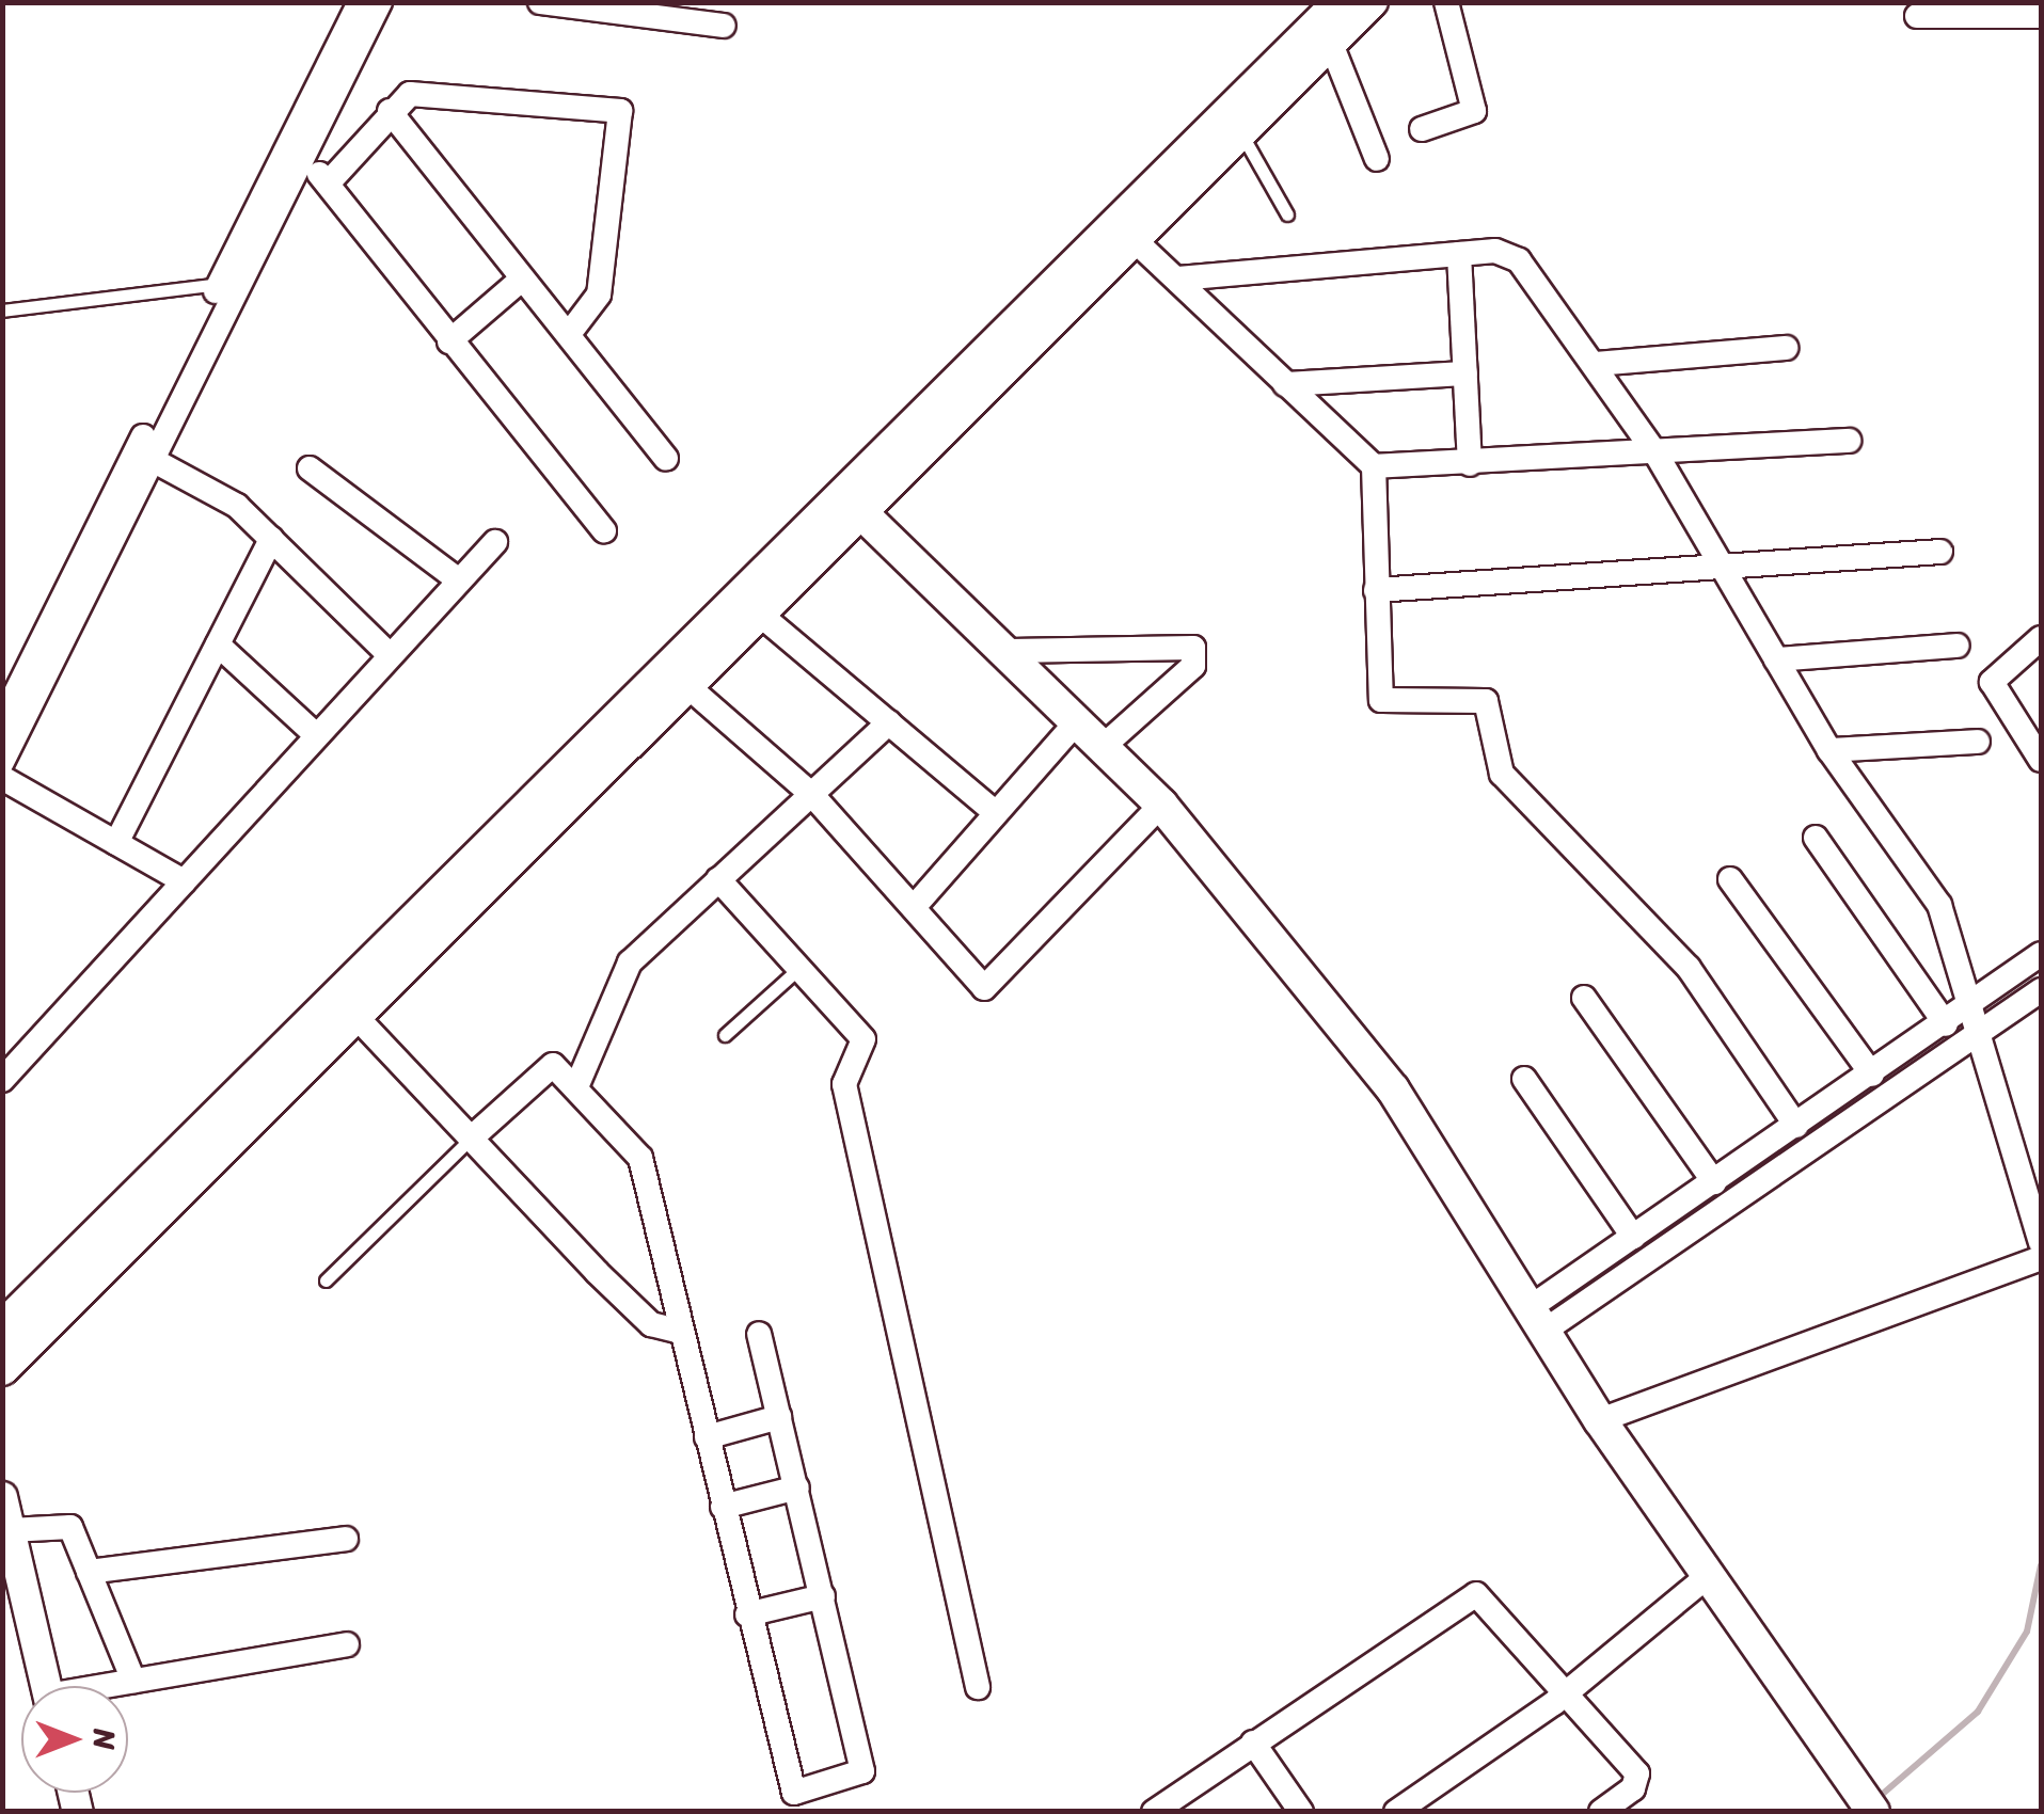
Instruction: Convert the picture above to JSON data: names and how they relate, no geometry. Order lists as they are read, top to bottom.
{
  "north": "right"
}
